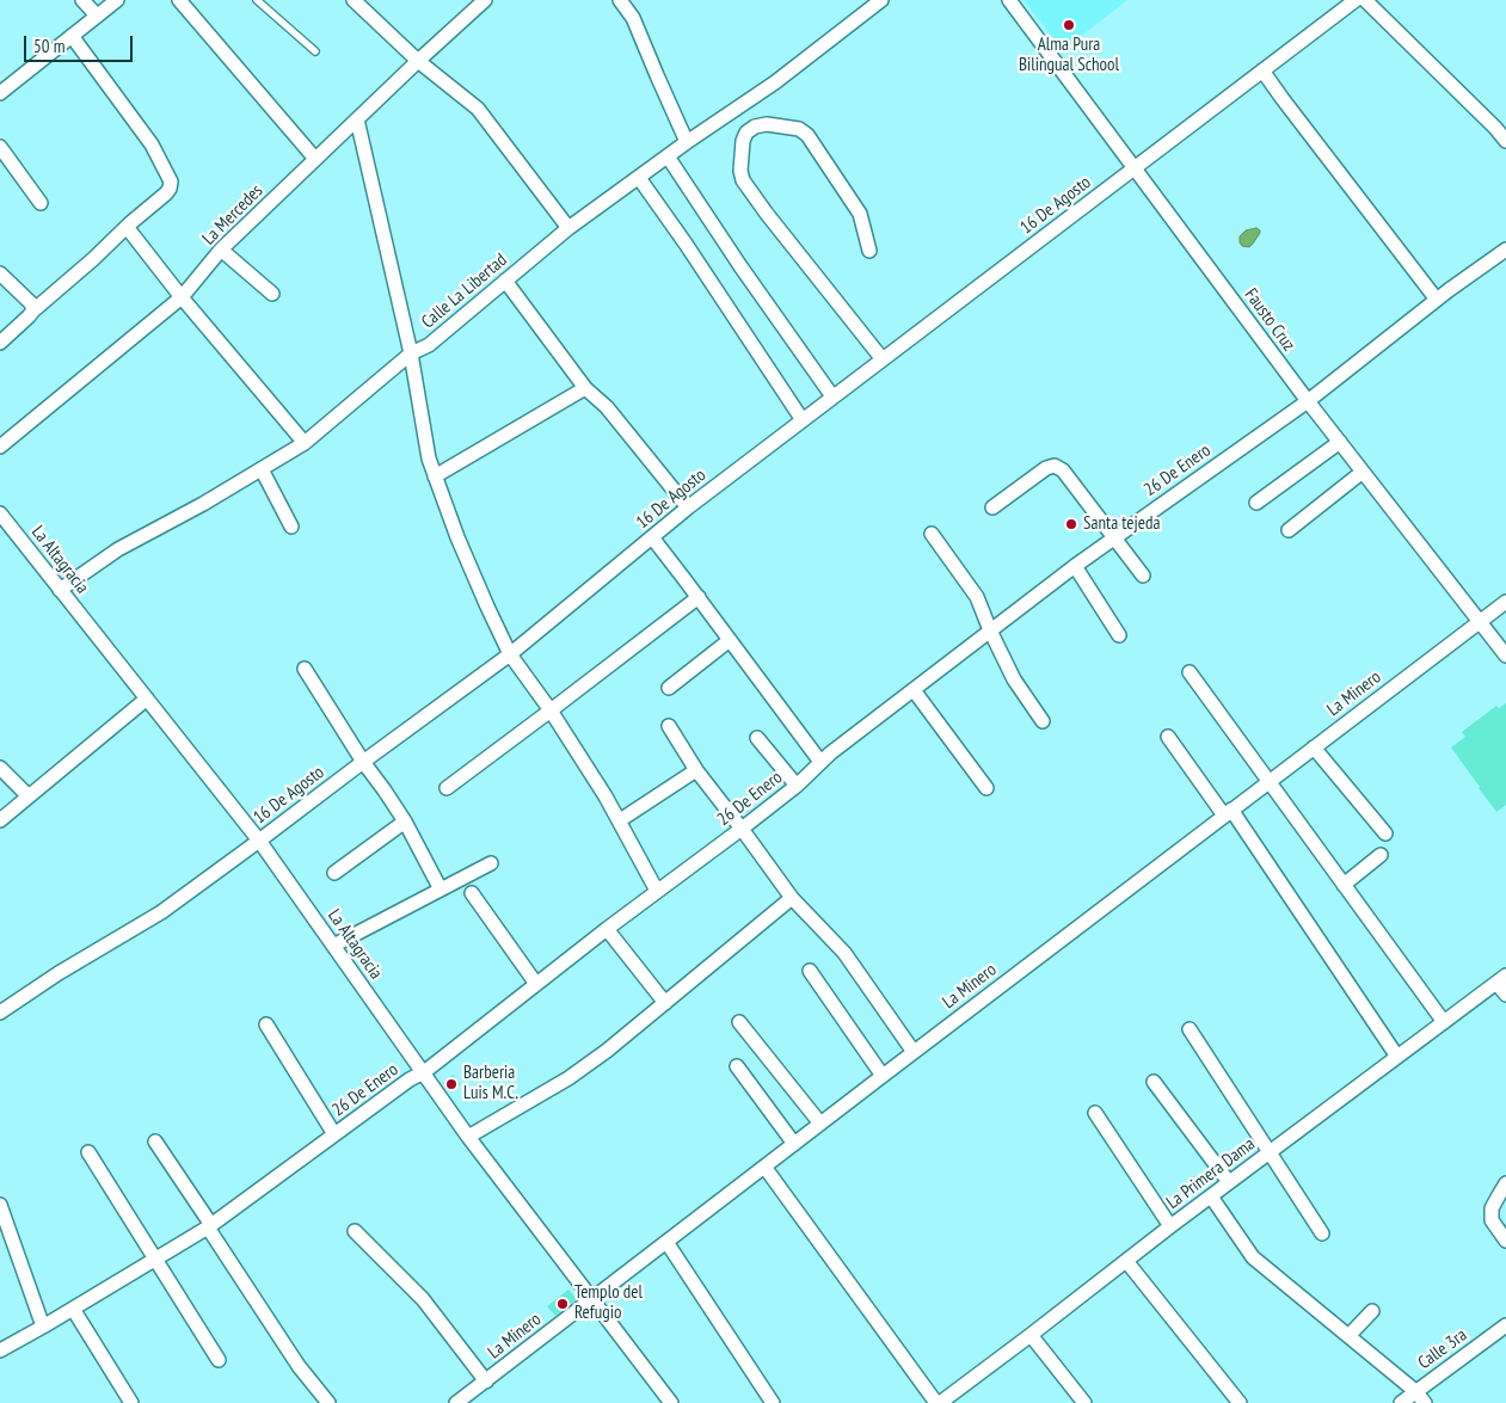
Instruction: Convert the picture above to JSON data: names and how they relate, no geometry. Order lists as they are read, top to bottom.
{
  "streets": {
    "street": [
      "16 De Agosto",
      "La Mercedes",
      "Calle La Libertad",
      "Fausto Cruz",
      "26 De Enero",
      "La Altagracia",
      "La Minero",
      "La Primera Dama",
      "Calle 3ra"
    ]
  },
  "crossings": [
    ["16 De Agosto", "Fausto Cruz"],
    ["16 De Agosto", "La Altagracia"],
    ["Calle La Libertad", "La Altagracia"],
    ["Fausto Cruz", "26 De Enero"],
    ["Fausto Cruz", "La Minero"],
    ["26 De Enero", "La Altagracia"],
    ["La Altagracia", "La Minero"]
  ],
  "places": [
    "Alma Pura Bilingual School",
    "Santa tejeda",
    "Barberia Luis M.C.",
    "Templo del Refugio"
  ],
  "scale_bar": "50 m"
}
